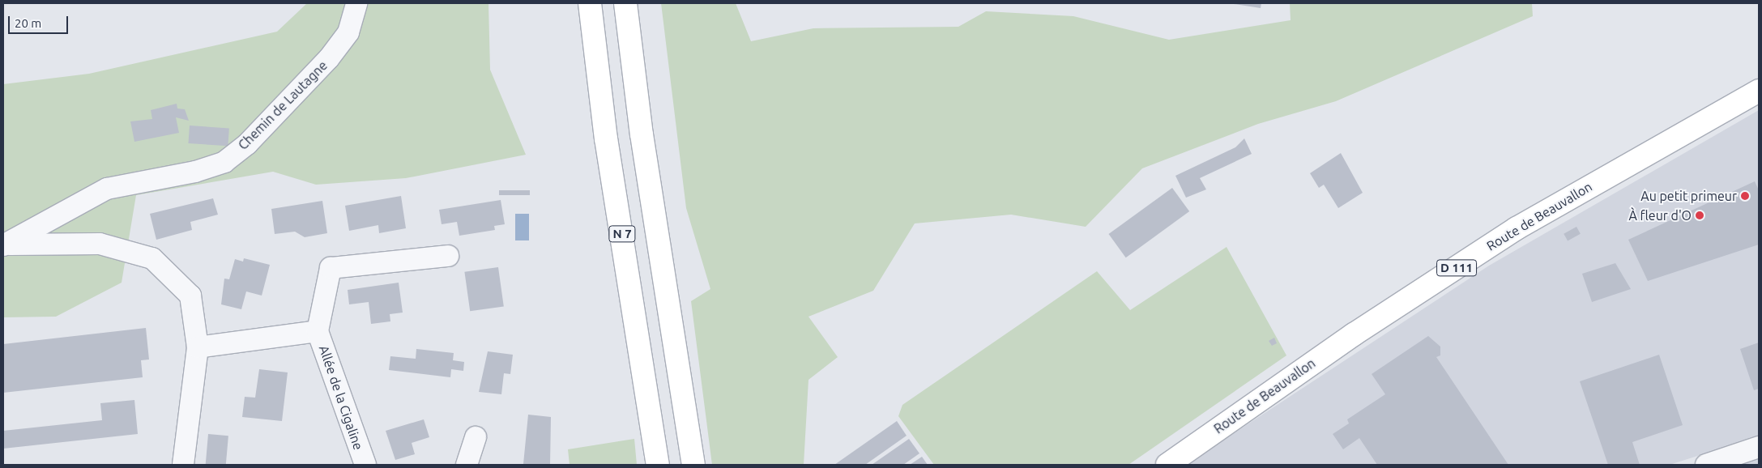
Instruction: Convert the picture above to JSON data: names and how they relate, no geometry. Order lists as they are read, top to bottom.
{
  "streets": {
    "main road": ["Route de Beauvallon", "N 7", "D 111"],
    "street": ["Chemin de Lautagne", "Allée de la Cigaline"]
  },
  "crossings": [
    ["Chemin de Lautagne", "Allée de la Cigaline"]
  ],
  "places": ["Au petit primeur", "À fleur d'O"],
  "scale_bar": "20 m"
}
